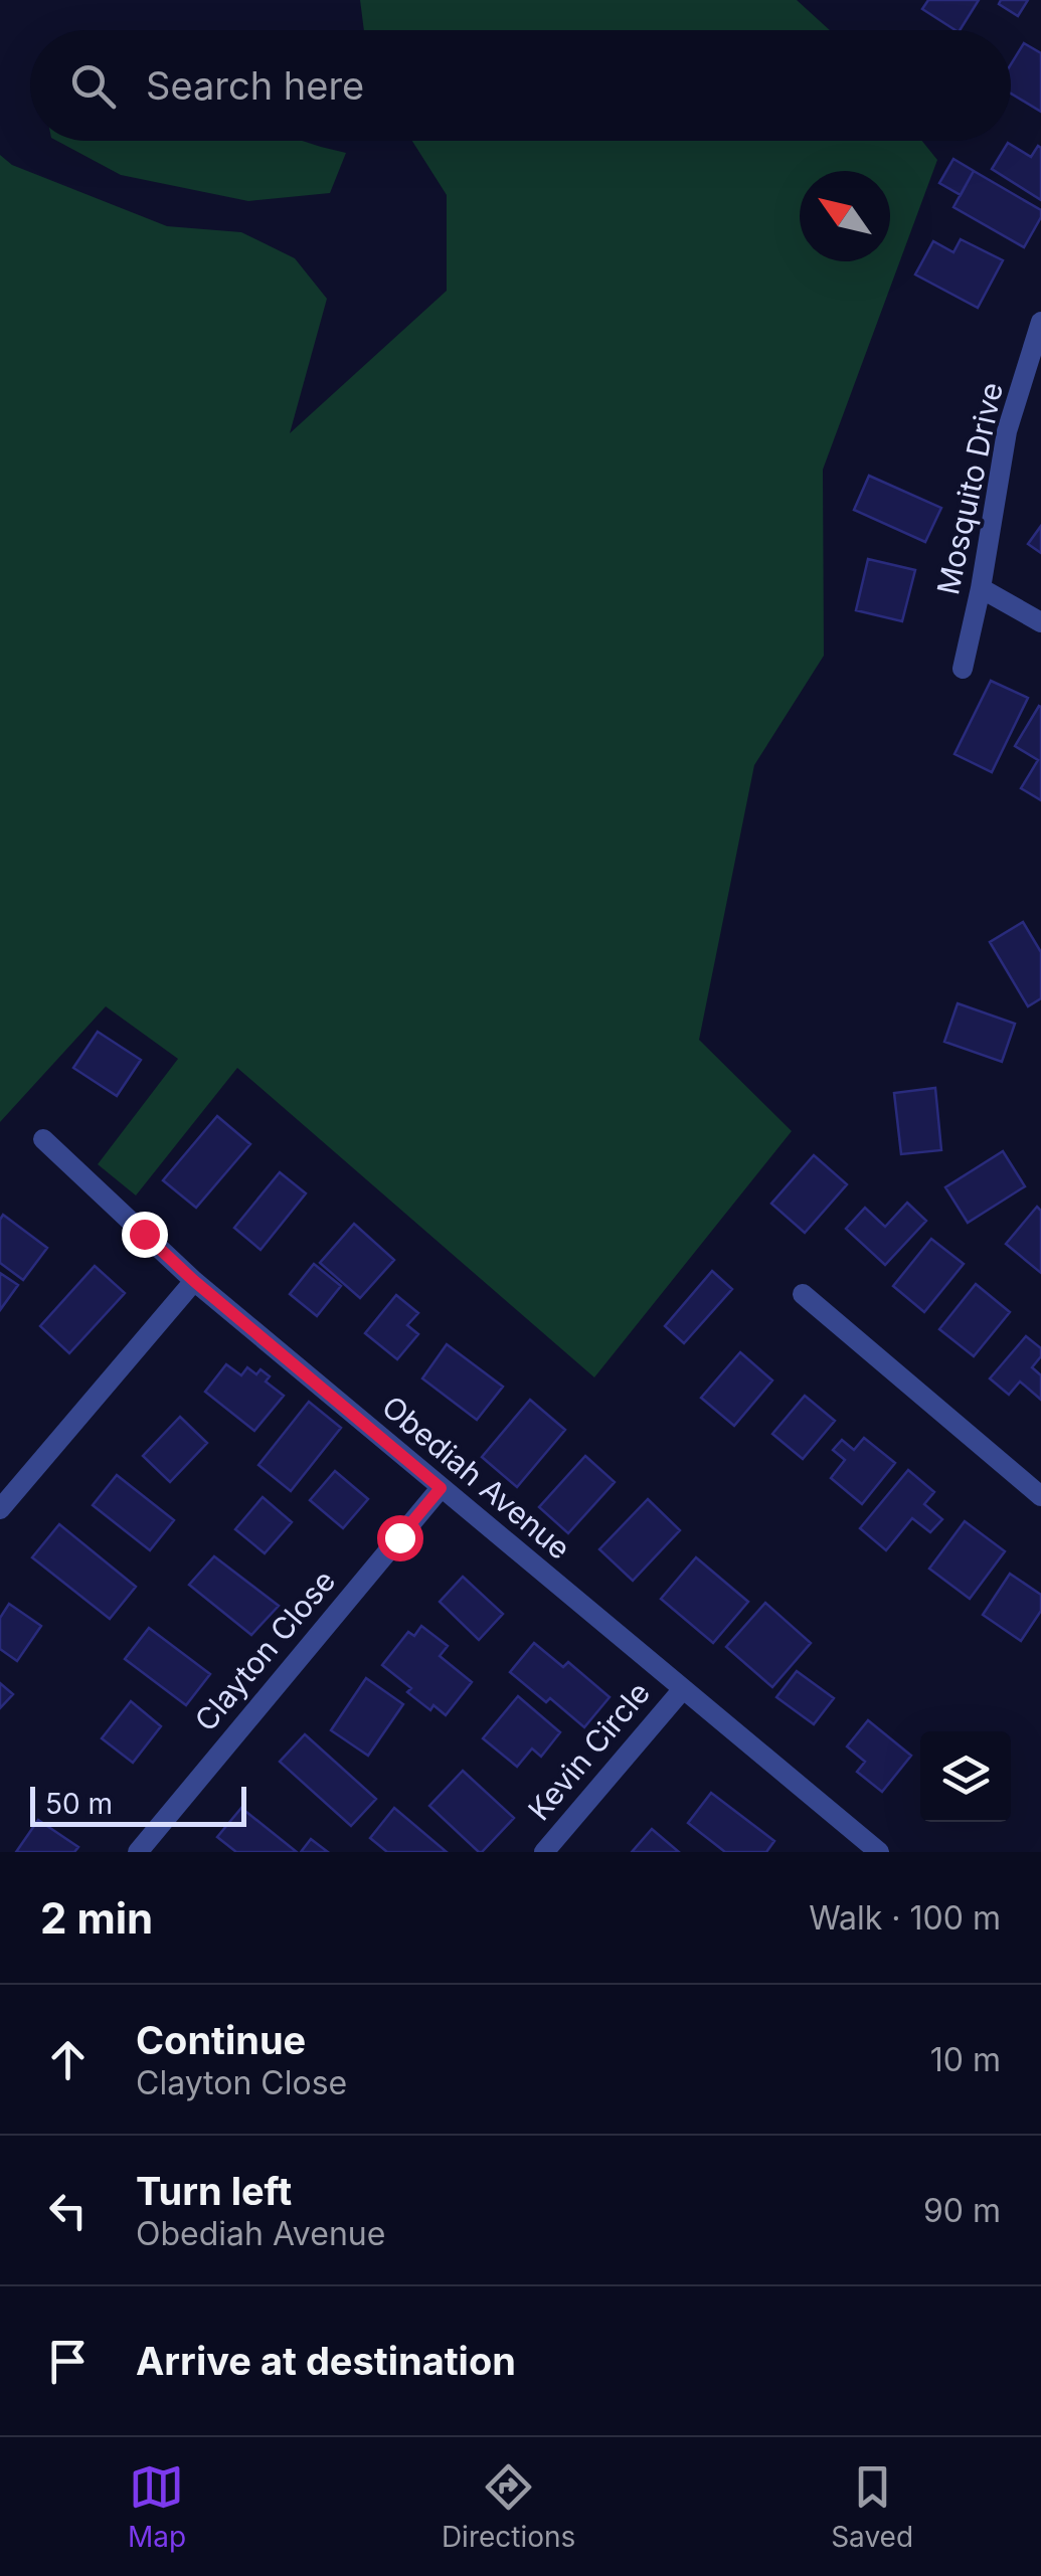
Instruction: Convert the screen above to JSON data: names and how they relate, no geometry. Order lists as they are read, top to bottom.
{
  "streets": {
    "street": [
      "Mosquito Drive",
      "Obediah Avenue",
      "Clayton Close",
      "Kevin Circle"
    ]
  },
  "crossings": [
    ["Obediah Avenue", "Clayton Close"],
    ["Obediah Avenue", "Kevin Circle"]
  ],
  "scale_bar": "50 m",
  "north": "top left",
  "page": {
    "search": "Search here",
    "scale": "50 m",
    "heading": ["2 min", "Walk · 100 m"],
    "list": [
      ["Continue", "Clayton Close", "10 m"],
      ["Turn left", "Obediah Avenue", "90 m"],
      "Arrive at destination"
    ],
    "nav": ["Map", "Directions", "Saved"]
  }
}
